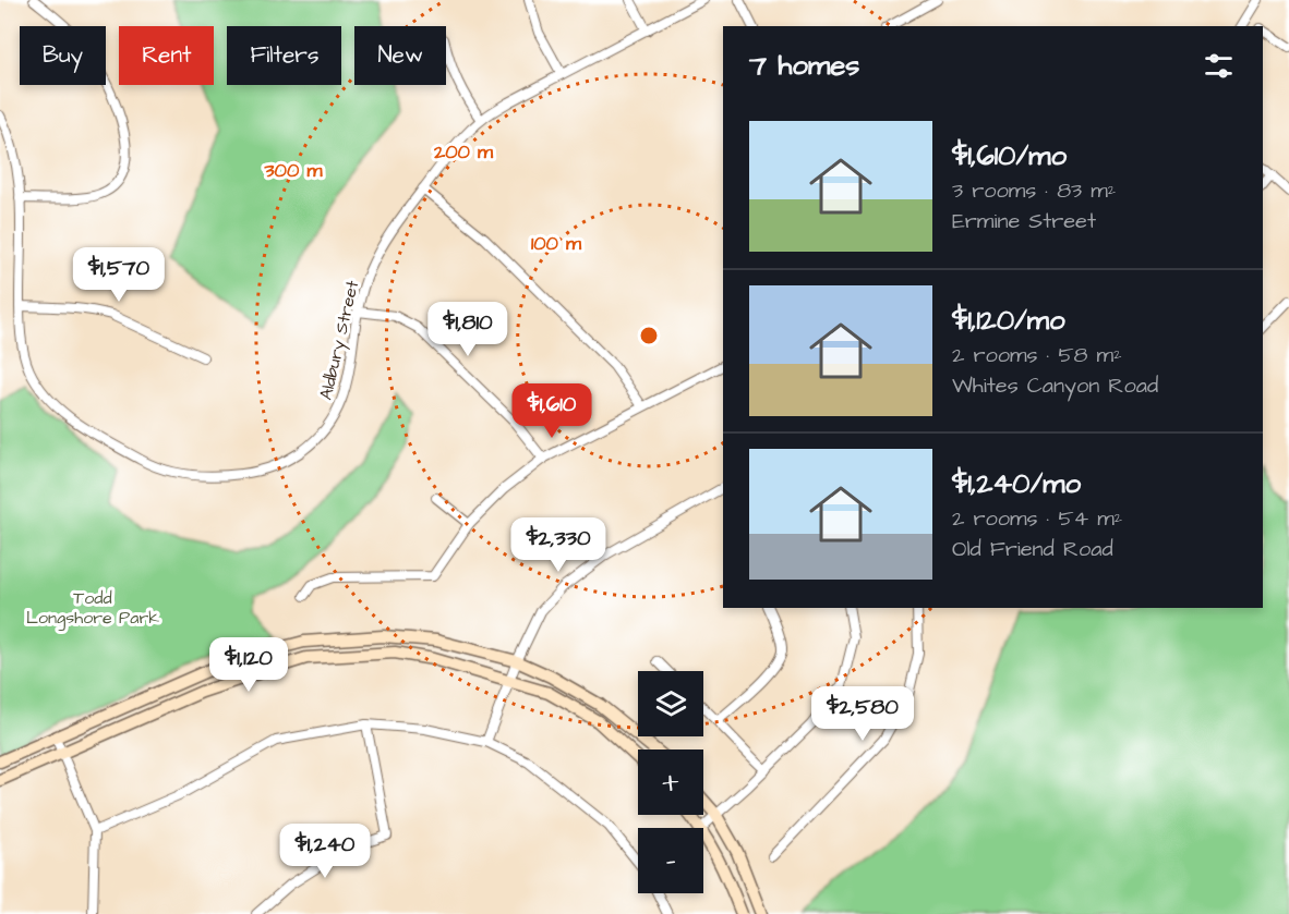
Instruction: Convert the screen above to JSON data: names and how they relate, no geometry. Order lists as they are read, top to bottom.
{
  "streets": {
    "street": ["Aldbury Street"]
  },
  "parks": ["Todd Longshore Park"],
  "page": {
    "chip": [
      "Buy",
      "Rent",
      "Filters",
      "New"
    ],
    "heading": "7 homes",
    "list": [
      {
        "name": "$1,610/mo",
        "note": "3 rooms · 83 m² · Ermine Street"
      },
      {
        "name": "$1,120/mo",
        "note": "2 rooms · 58 m² · Whites Canyon Road"
      },
      {
        "name": "$1,240/mo",
        "note": "2 rooms · 54 m² · Old Friend Road"
      }
    ],
    "price": [
      "$1,570",
      "$1,810",
      "$1,610",
      "$2,330",
      "$1,120",
      "$2,580",
      "$1,240"
    ],
    "map_buttons": ["+", "−"]
  },
  "rings": ["200 m", "300 m", "100 m"]
}
